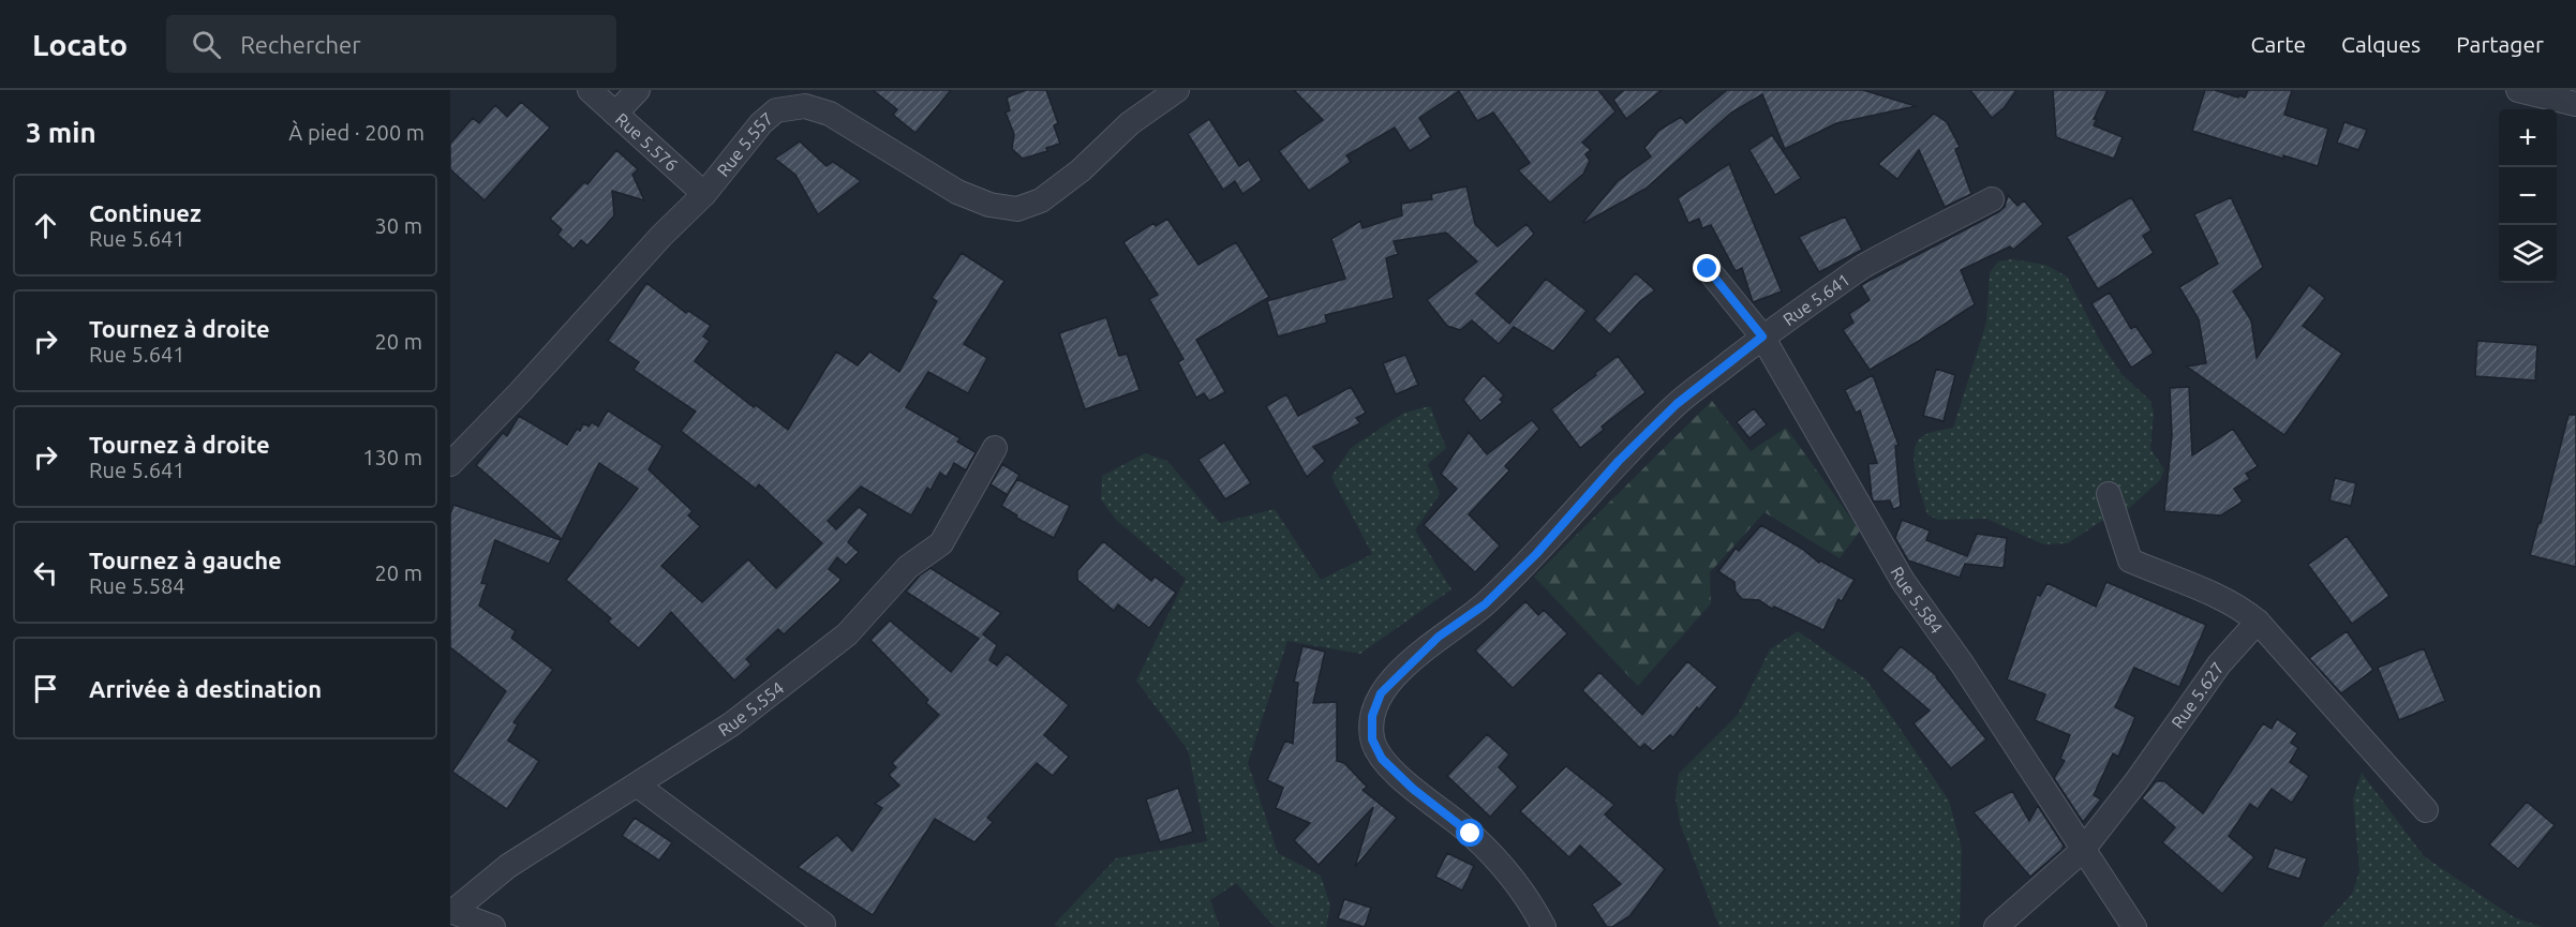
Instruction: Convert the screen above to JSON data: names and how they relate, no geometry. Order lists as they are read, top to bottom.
{
  "streets": {
    "street": [
      "Rue 5.576",
      "Rue 5.557",
      "Rue 5.641",
      "Rue 5.584",
      "Rue 5.627",
      "Rue 5.554"
    ]
  },
  "crossings": [
    ["Rue 5.576", "Rue 5.557"],
    ["Rue 5.641", "Rue 5.584"],
    ["Rue 5.584", "Rue 5.627"]
  ],
  "page": {
    "header": "Locato",
    "search": "Rechercher",
    "nav": ["Carte", "Calques", "Partager"],
    "heading": ["3 min", "À pied · 200 m"],
    "map_buttons": ["+", "−"],
    "list": [
      ["Continuez", "Rue 5.641", "30 m"],
      ["Tournez à droite", "Rue 5.641", "20 m"],
      ["Tournez à droite", "Rue 5.641", "130 m"],
      ["Tournez à gauche", "Rue 5.584", "20 m"],
      "Arrivée à destination"
    ]
  }
}
